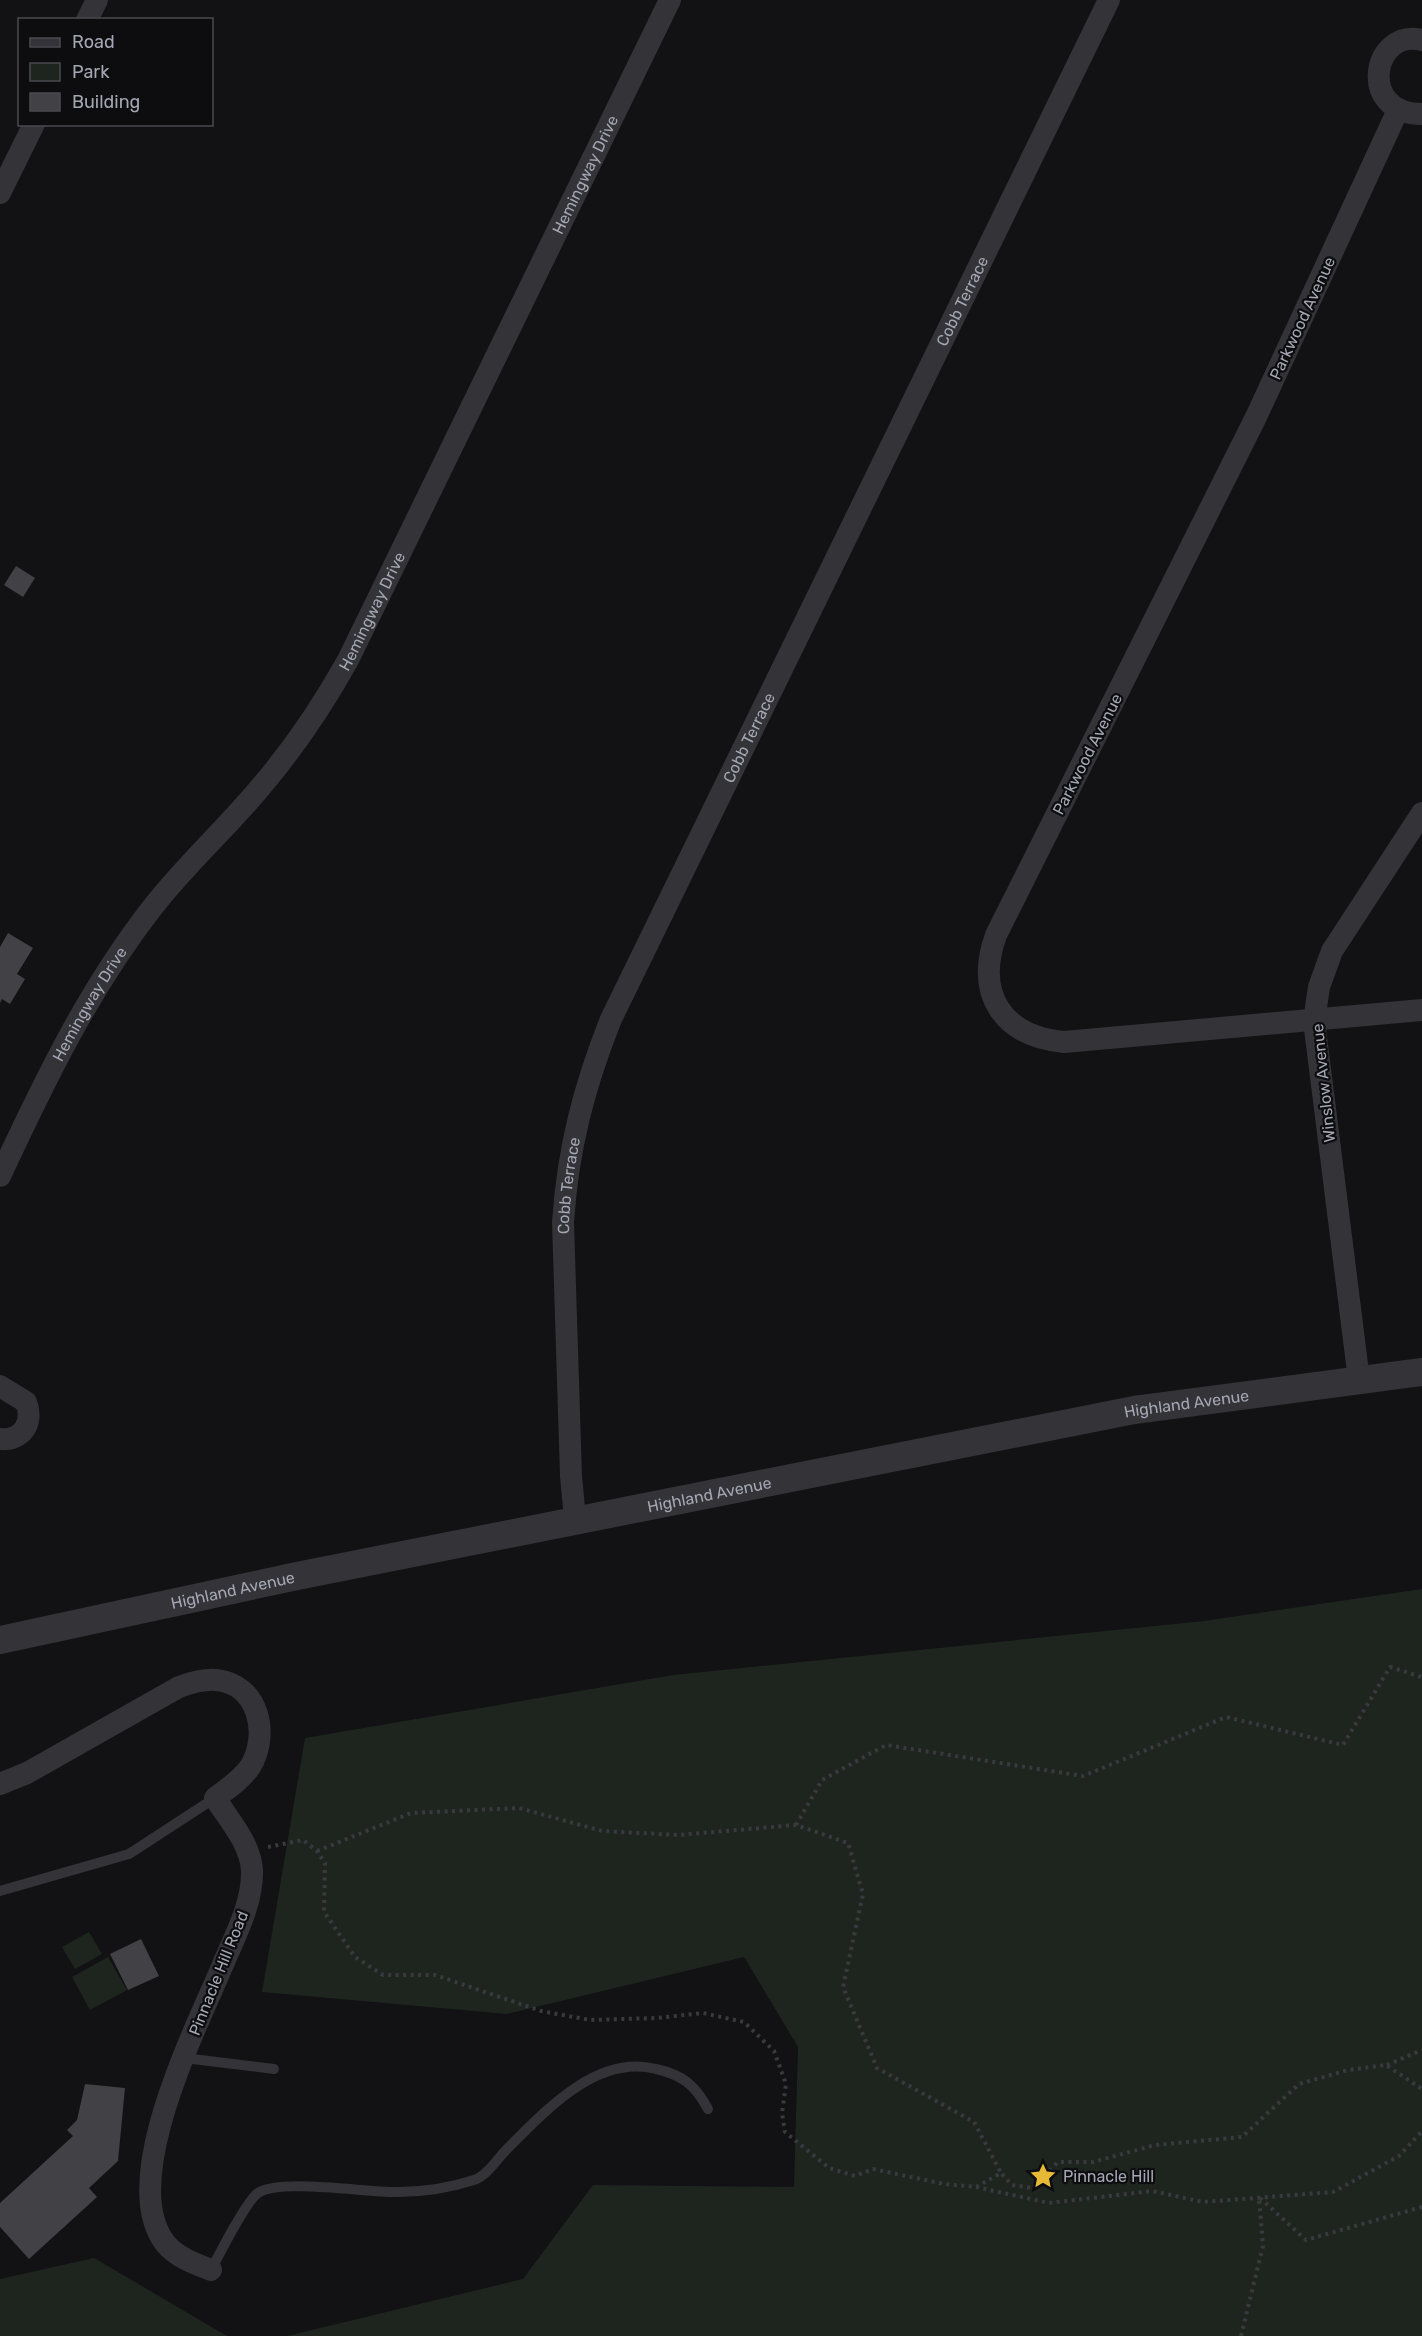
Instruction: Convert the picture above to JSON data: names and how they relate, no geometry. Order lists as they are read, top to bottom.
{
  "streets": {
    "street": [
      "Hemingway Drive",
      "Cobb Terrace",
      "Parkwood Avenue",
      "Winslow Avenue",
      "Highland Avenue",
      "Pinnacle Hill Road"
    ]
  },
  "crossings": [
    ["Cobb Terrace", "Highland Avenue"],
    ["Parkwood Avenue", "Winslow Avenue"],
    ["Winslow Avenue", "Highland Avenue"]
  ],
  "places": {
    "place": ["Pinnacle Hill"]
  },
  "legend": ["Road", "Park", "Building"]
}
